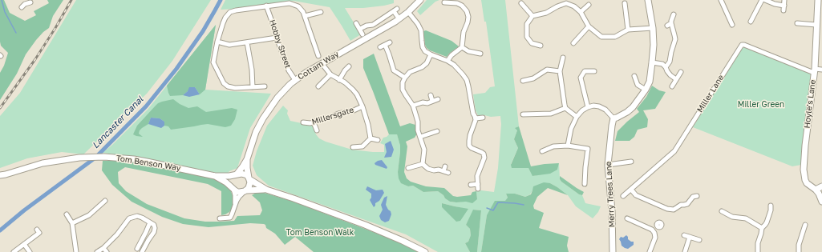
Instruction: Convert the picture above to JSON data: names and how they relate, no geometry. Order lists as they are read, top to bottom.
{
  "streets": {
    "main road": [
      "Cottam Way",
      "Hoyle's Lane",
      "Tom Benson Way",
      "Merry Trees Lane"
    ],
    "street": ["Hobby Street", "Miller Lane", "Millersgate"]
  },
  "crossings": [
    ["Hobby Street", "Cottam Way"],
    ["Cottam Way", "Millersgate"],
    ["Cottam Way", "Tom Benson Way"],
    ["Miller Lane", "Hoyle's Lane"]
  ],
  "water": ["Lancaster Canal"],
  "parks": ["Miller Green", "Tom Benson Walk"]
}
